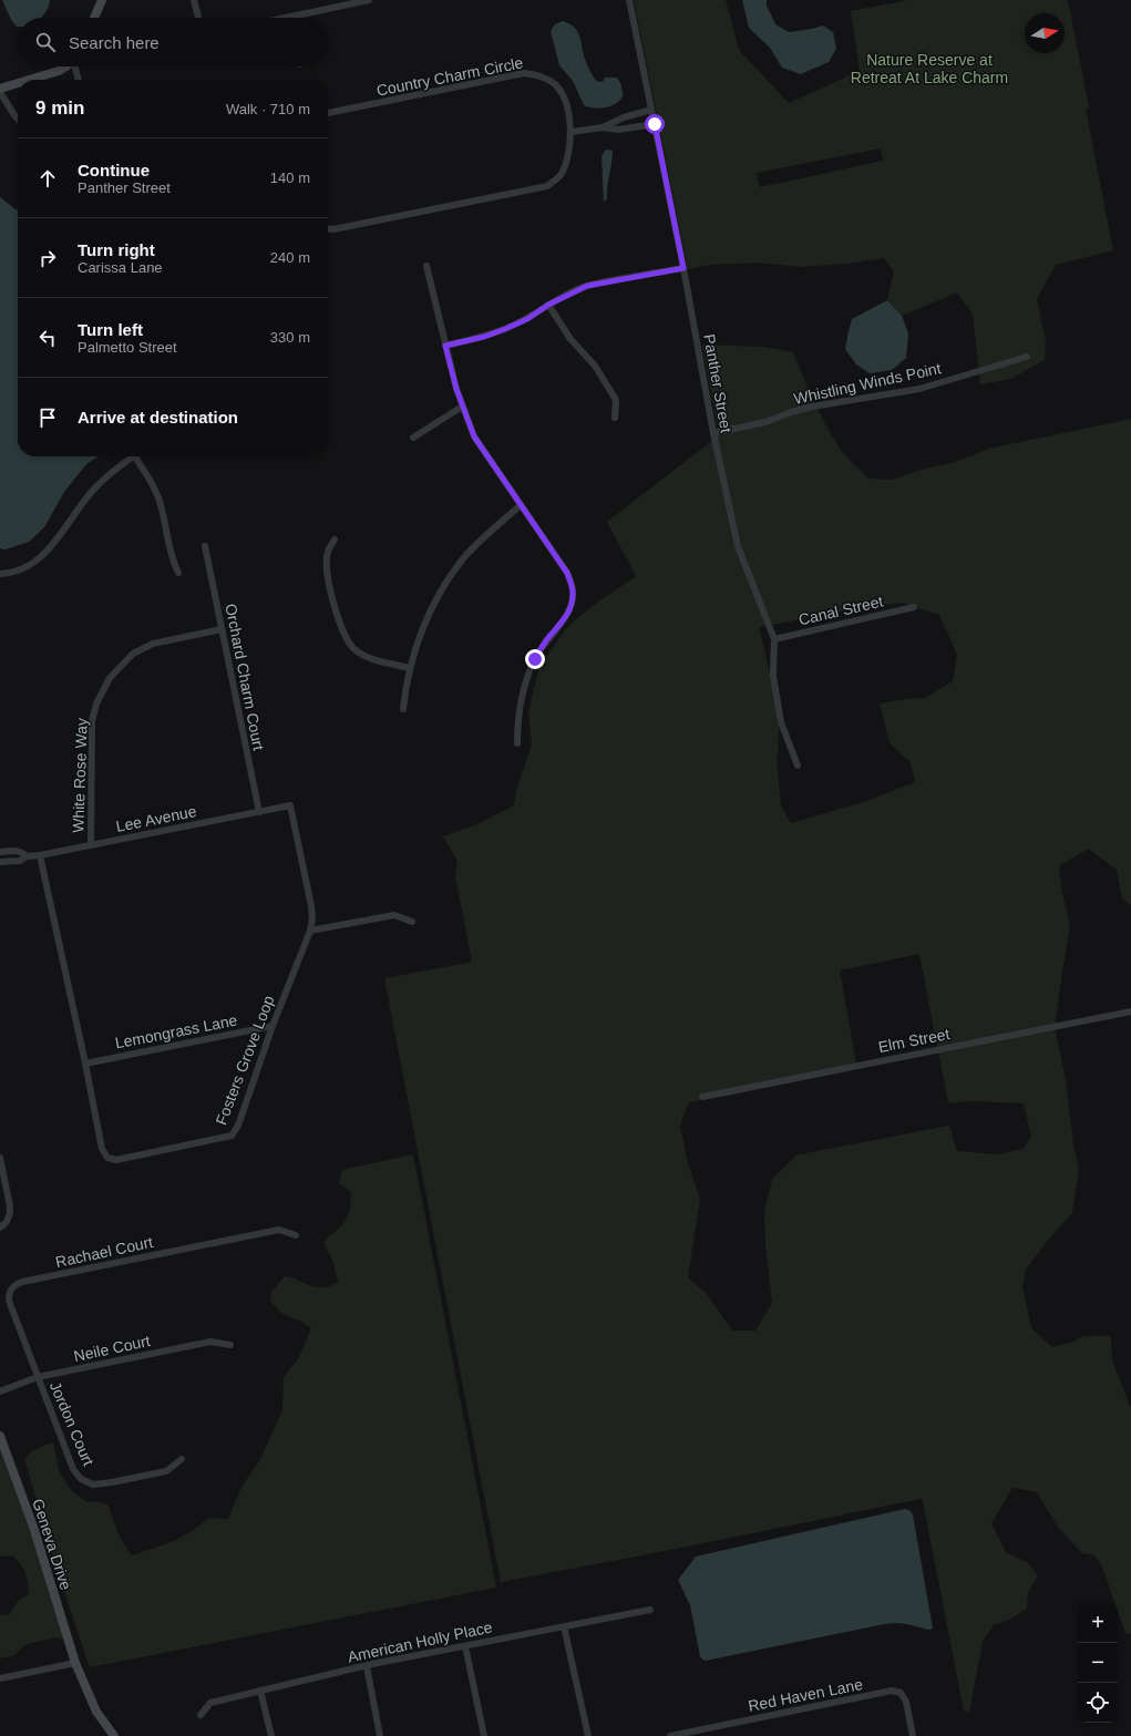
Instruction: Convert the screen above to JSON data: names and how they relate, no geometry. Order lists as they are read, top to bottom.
{
  "streets": {
    "main road": ["Geneva Drive"],
    "street": [
      "Country Charm Circle",
      "Panther Street",
      "Whistling Winds Point",
      "Canal Street",
      "Orchard Charm Court",
      "White Rose Way",
      "Lee Avenue",
      "Lemongrass Lane",
      "Elm Street",
      "Fosters Grove Loop",
      "Rachael Court",
      "Neile Court",
      "Jordon Court",
      "American Holly Place",
      "Red Haven Lane"
    ]
  },
  "crossings": [
    ["Panther Street", "Whistling Winds Point"],
    ["Panther Street", "Canal Street"],
    ["Orchard Charm Court", "White Rose Way"],
    ["Orchard Charm Court", "Lee Avenue"],
    ["White Rose Way", "Lee Avenue"],
    ["Lee Avenue", "Fosters Grove Loop"],
    ["Lemongrass Lane", "Fosters Grove Loop"],
    ["Rachael Court", "Neile Court"],
    ["Rachael Court", "Jordon Court"],
    ["Neile Court", "Jordon Court"]
  ],
  "parks": ["Nature Reserve at Retreat At Lake Charm"],
  "north": "right",
  "page": {
    "search": "Search here",
    "heading": ["9 min", "Walk · 710 m"],
    "list": [
      ["Continue", "Panther Street", "140 m"],
      ["Turn right", "Carissa Lane", "240 m"],
      ["Turn left", "Palmetto Street", "330 m"],
      "Arrive at destination"
    ],
    "map_buttons": ["+", "−"]
  }
}
